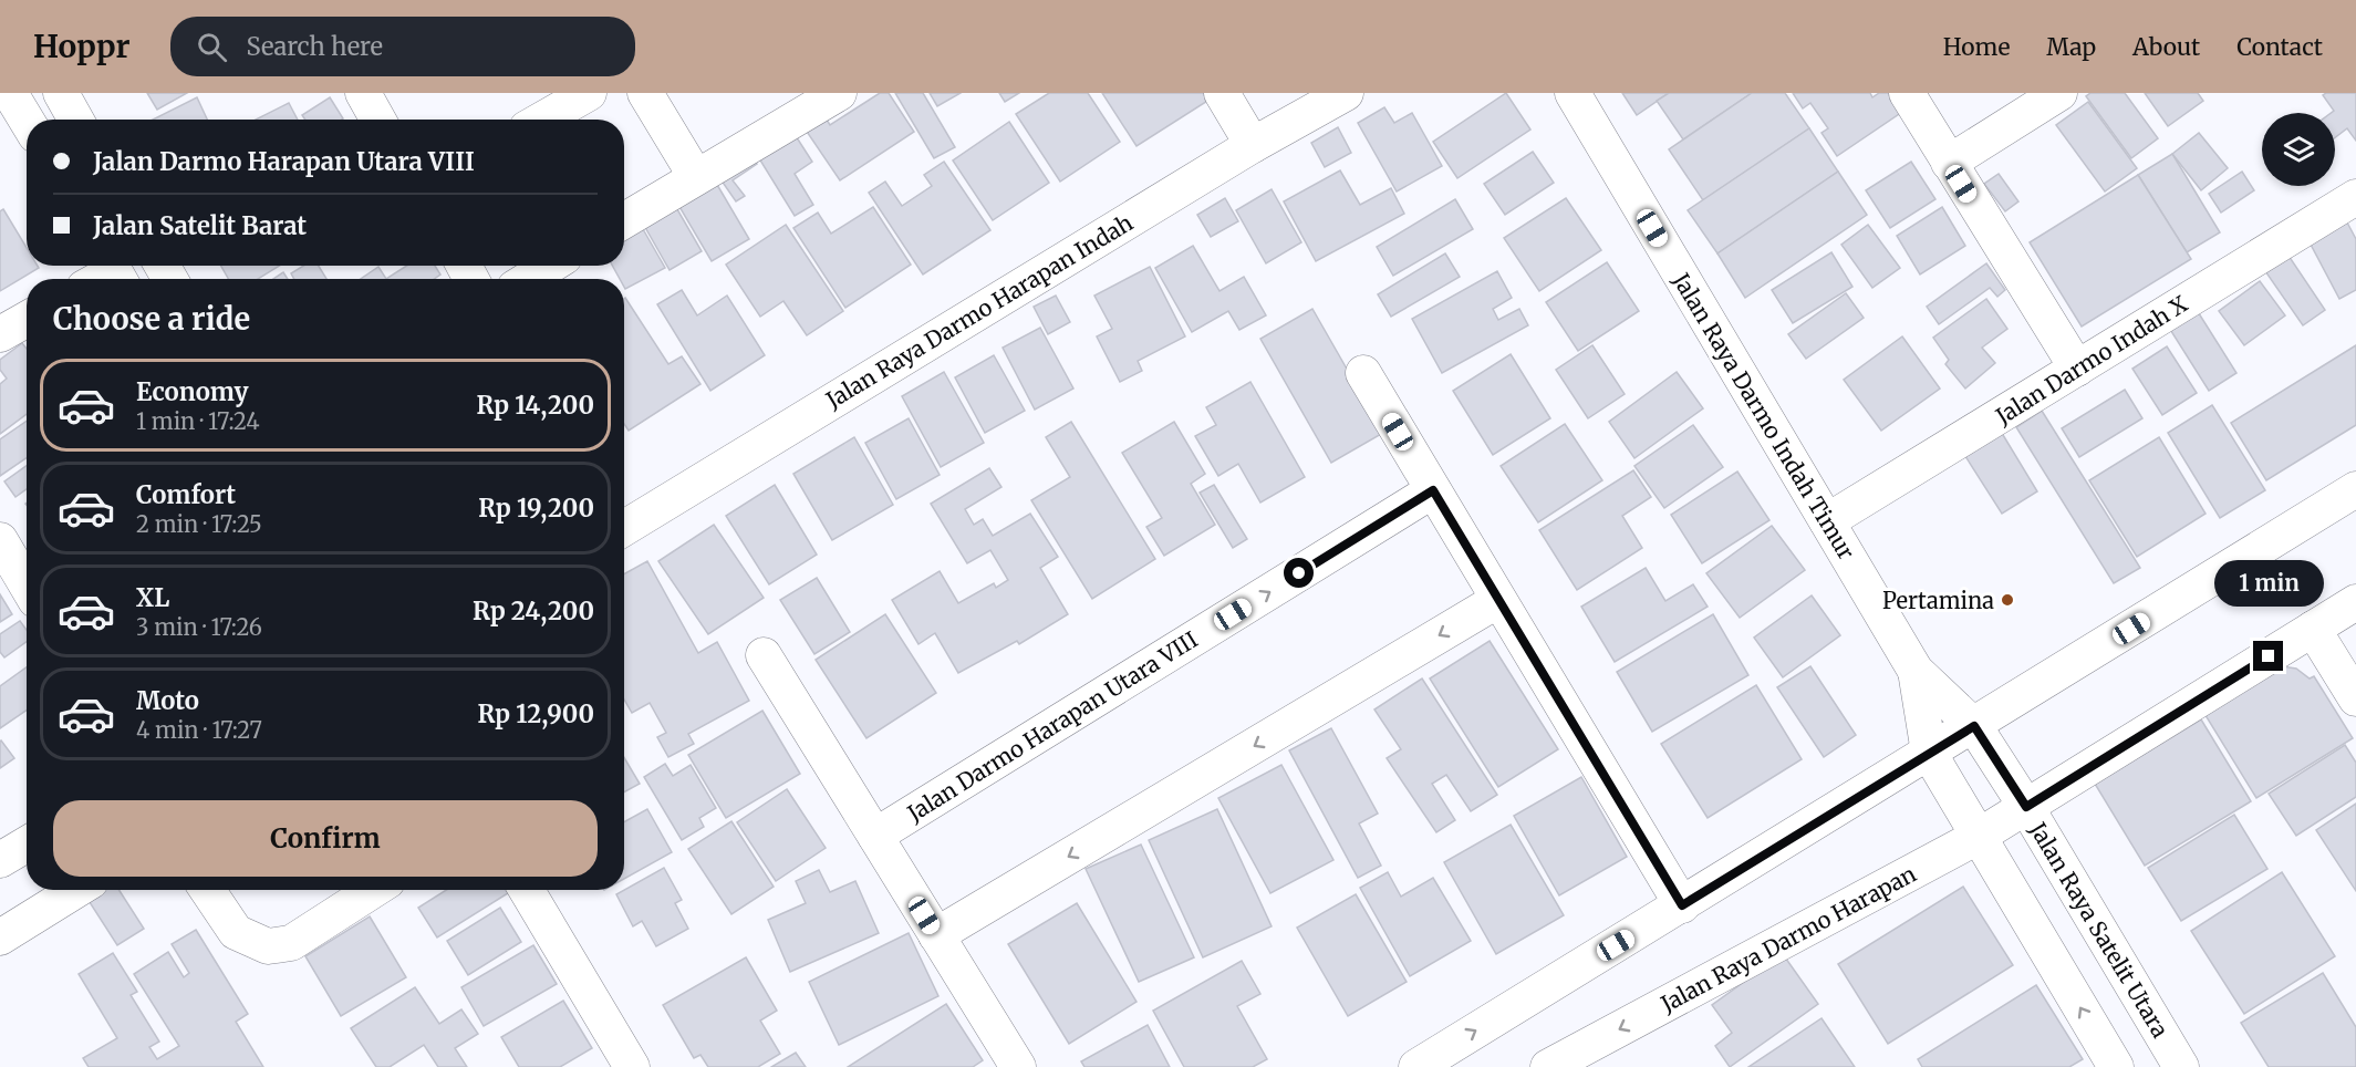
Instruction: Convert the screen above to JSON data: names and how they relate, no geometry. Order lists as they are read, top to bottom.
{
  "streets": {
    "street": [
      "Jalan Raya Darmo Harapan Indah",
      "Jalan Darmo Indah X",
      "Jalan Raya Darmo Indah Timur",
      "Jalan Darmo Harapan Utara VIII",
      "Jalan Raya Satelit Utara",
      "Jalan Raya Darmo Harapan"
    ]
  },
  "crossings": [
    ["Jalan Darmo Indah X", "Jalan Raya Darmo Indah Timur"],
    ["Jalan Raya Darmo Indah Timur", "Jalan Raya Satelit Utara"],
    ["Jalan Raya Satelit Utara", "Jalan Raya Darmo Harapan"]
  ],
  "places": ["Pertamina"],
  "page": {
    "header": "Hoppr",
    "search": "Search here",
    "nav": [
      "Home",
      "Map",
      "About",
      "Contact"
    ],
    "banner": ["Jalan Darmo Harapan Utara VIII", "Jalan Satelit Barat"],
    "heading": "Choose a ride",
    "list": [
      {
        "name": "Economy",
        "note": "1 min · 17:24",
        "value": "Rp 14,200"
      },
      {
        "name": "Comfort",
        "note": "2 min · 17:25",
        "value": "Rp 19,200"
      },
      {
        "name": "XL",
        "note": "3 min · 17:26",
        "value": "Rp 24,200"
      },
      {
        "name": "Moto",
        "note": "4 min · 17:27",
        "value": "Rp 12,900"
      }
    ],
    "bubble": "1 min",
    "buttons": "Confirm"
  }
}
